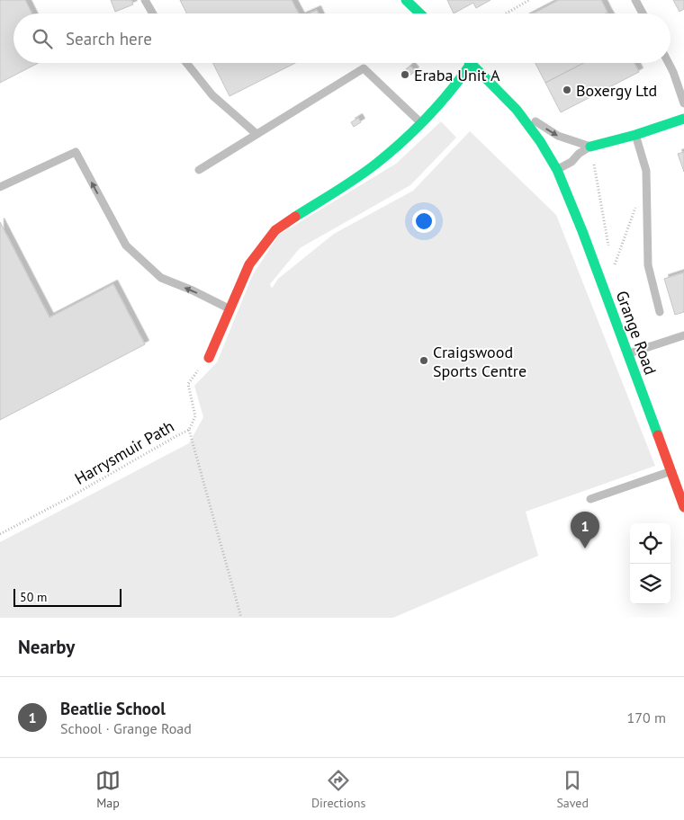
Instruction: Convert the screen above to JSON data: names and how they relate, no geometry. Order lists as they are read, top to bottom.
{
  "streets": {
    "street": ["Grange Road"],
    "path": ["Harrysmuir Path"]
  },
  "places": ["Eraba Unit A", "Boxergy Ltd", "Craigswood Sports Centre"],
  "scale_bar": "50 m",
  "page": {
    "search": "Search here",
    "pins": "1",
    "scale": "50 m",
    "heading": "Nearby",
    "list": [
      {
        "mark": "1",
        "name": "Beatlie School",
        "note": "School · Grange Road",
        "value": "170 m"
      }
    ],
    "nav": ["Map", "Directions", "Saved"]
  }
}
